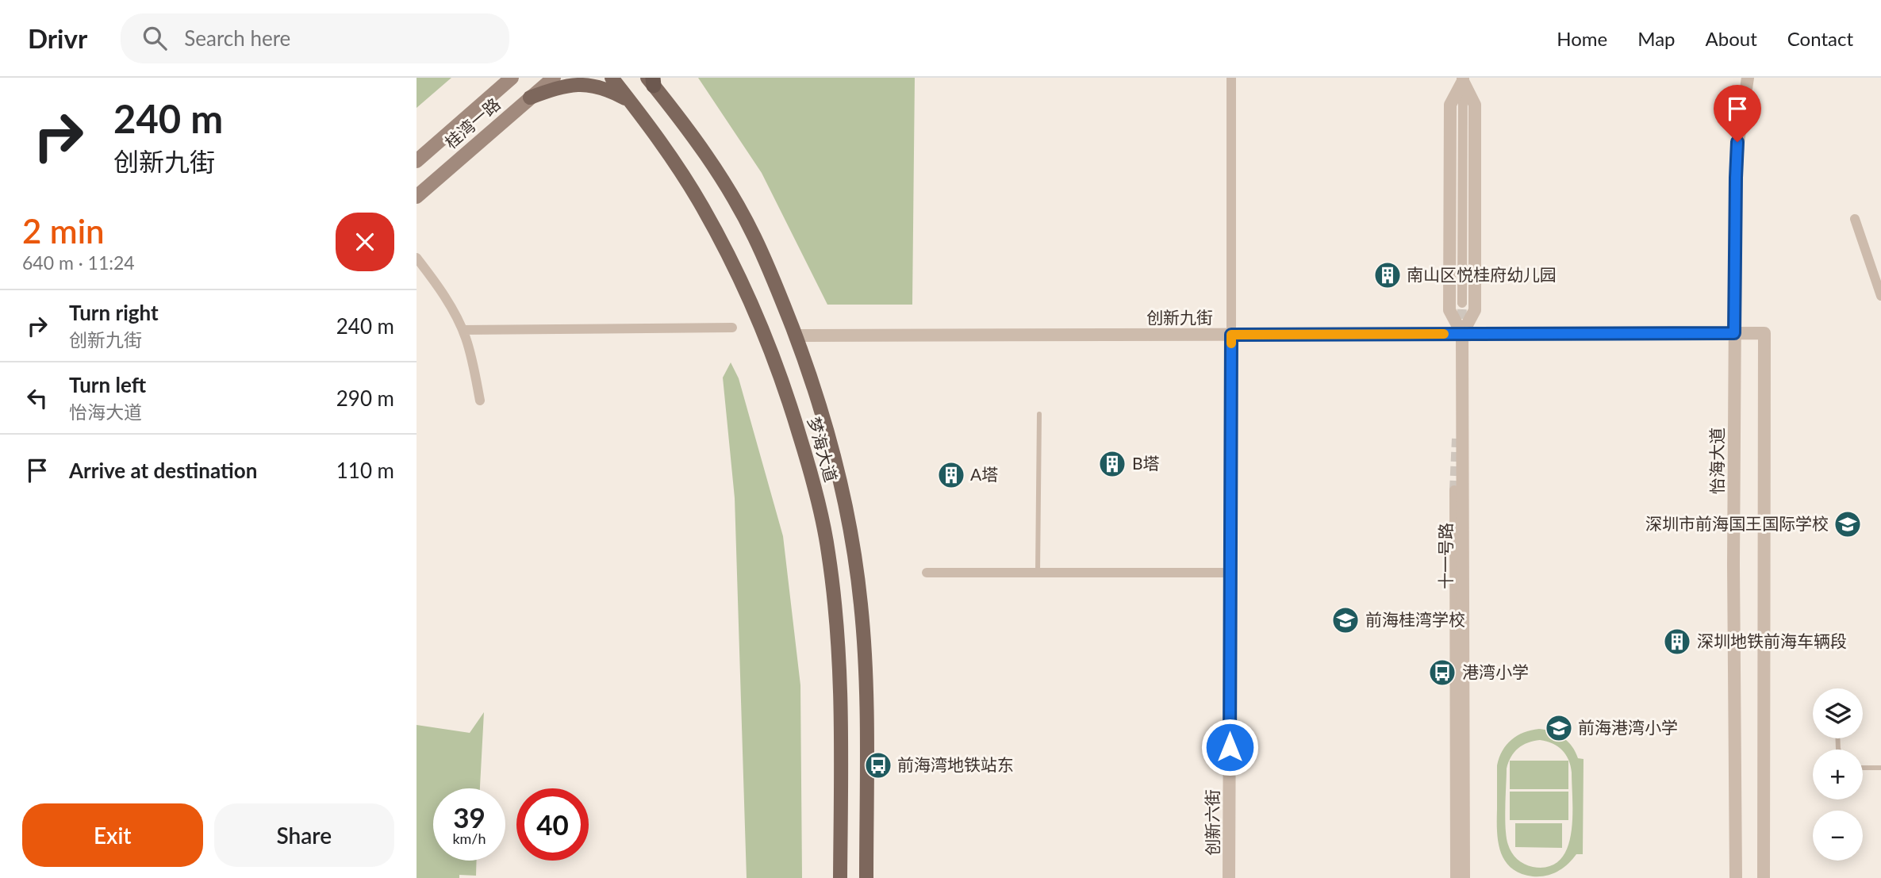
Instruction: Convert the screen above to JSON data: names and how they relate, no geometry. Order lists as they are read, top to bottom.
{
  "streets": {
    "main road": ["桂湾一路", "梦海大道"],
    "street": [
      "创新九街",
      "怡海大道",
      "十一号路",
      "创新六街"
    ]
  },
  "crossings": [
    ["创新九街", "梦海大道"],
    ["创新九街", "怡海大道"],
    ["创新九街", "十一号路"],
    ["创新九街", "创新六街"]
  ],
  "places": {
    "building": [
      "南山区悦桂府幼儿园",
      "B塔",
      "A塔",
      "深圳地铁前海车辆段"
    ],
    "school or university": ["深圳市前海国王国际学校", "前海桂湾学校", "前海港湾小学"],
    "bus stop": ["港湾小学", "前海湾地铁站东"]
  },
  "page": {
    "header": "Drivr",
    "search": "Search here",
    "nav": [
      "Home",
      "Map",
      "About",
      "Contact"
    ],
    "turn": ["240 m", "创新九街"],
    "heading": ["2 min", "640 m · 11:24"],
    "list": [
      {
        "name": "Turn right",
        "note": "创新九街",
        "value": "240 m"
      },
      {
        "name": "Turn left",
        "note": "怡海大道",
        "value": "290 m"
      },
      {
        "name": "Arrive at destination",
        "value": "110 m"
      }
    ],
    "map_buttons": ["+", "−"],
    "speed": "39 km/h",
    "limit": "40",
    "buttons": ["Exit", "Share"]
  }
}
